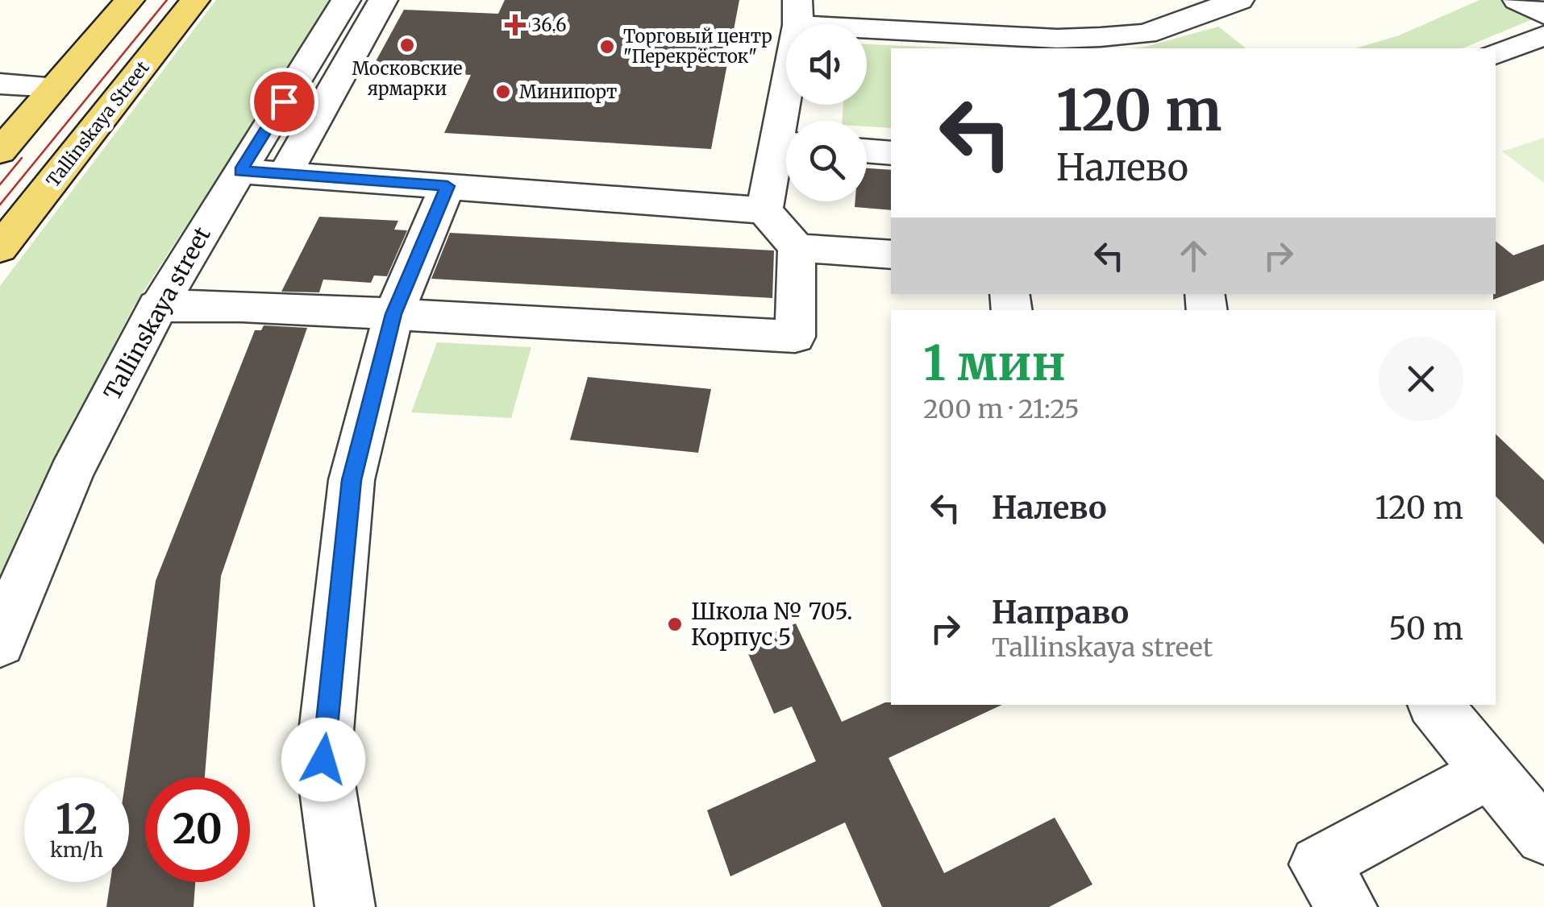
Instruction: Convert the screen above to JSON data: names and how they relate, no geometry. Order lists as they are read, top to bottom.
{
  "streets": {
    "main road": ["Tallinskaya Street"],
    "street": ["Tallinskaya street"]
  },
  "places": {
    "health": ["36.6"],
    "other": [
      "Московские ярмарки",
      "Торговый центр \"Перекрёсток\"",
      "Минипорт",
      "Школа № 705. Корпус 5"
    ]
  },
  "page": {
    "turn": ["120 m", "Налево"],
    "heading": ["1 мин", "200 m · 21:25"],
    "list": [
      {
        "name": "Налево",
        "value": "120 m"
      },
      {
        "name": "Направо",
        "note": "Tallinskaya street",
        "value": "50 m"
      }
    ],
    "speed": "12 km/h",
    "limit": "20"
  }
}
